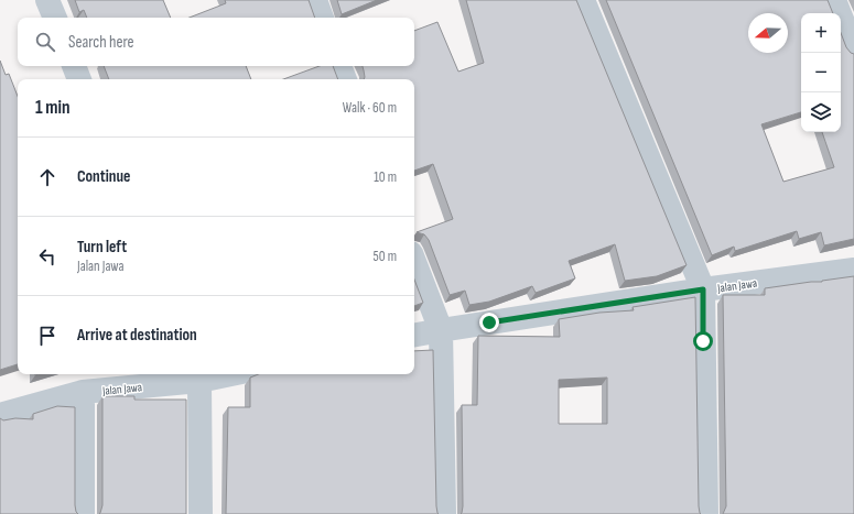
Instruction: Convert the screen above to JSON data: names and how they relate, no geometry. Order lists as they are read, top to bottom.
{
  "streets": {
    "street": ["Jalan Jawa"]
  },
  "north": "left",
  "page": {
    "map_buttons": ["+", "−"],
    "search": "Search here",
    "heading": ["1 min", "Walk · 60 m"],
    "list": [
      ["Continue", "10 m"],
      ["Turn left", "Jalan Jawa", "50 m"],
      "Arrive at destination"
    ]
  }
}
